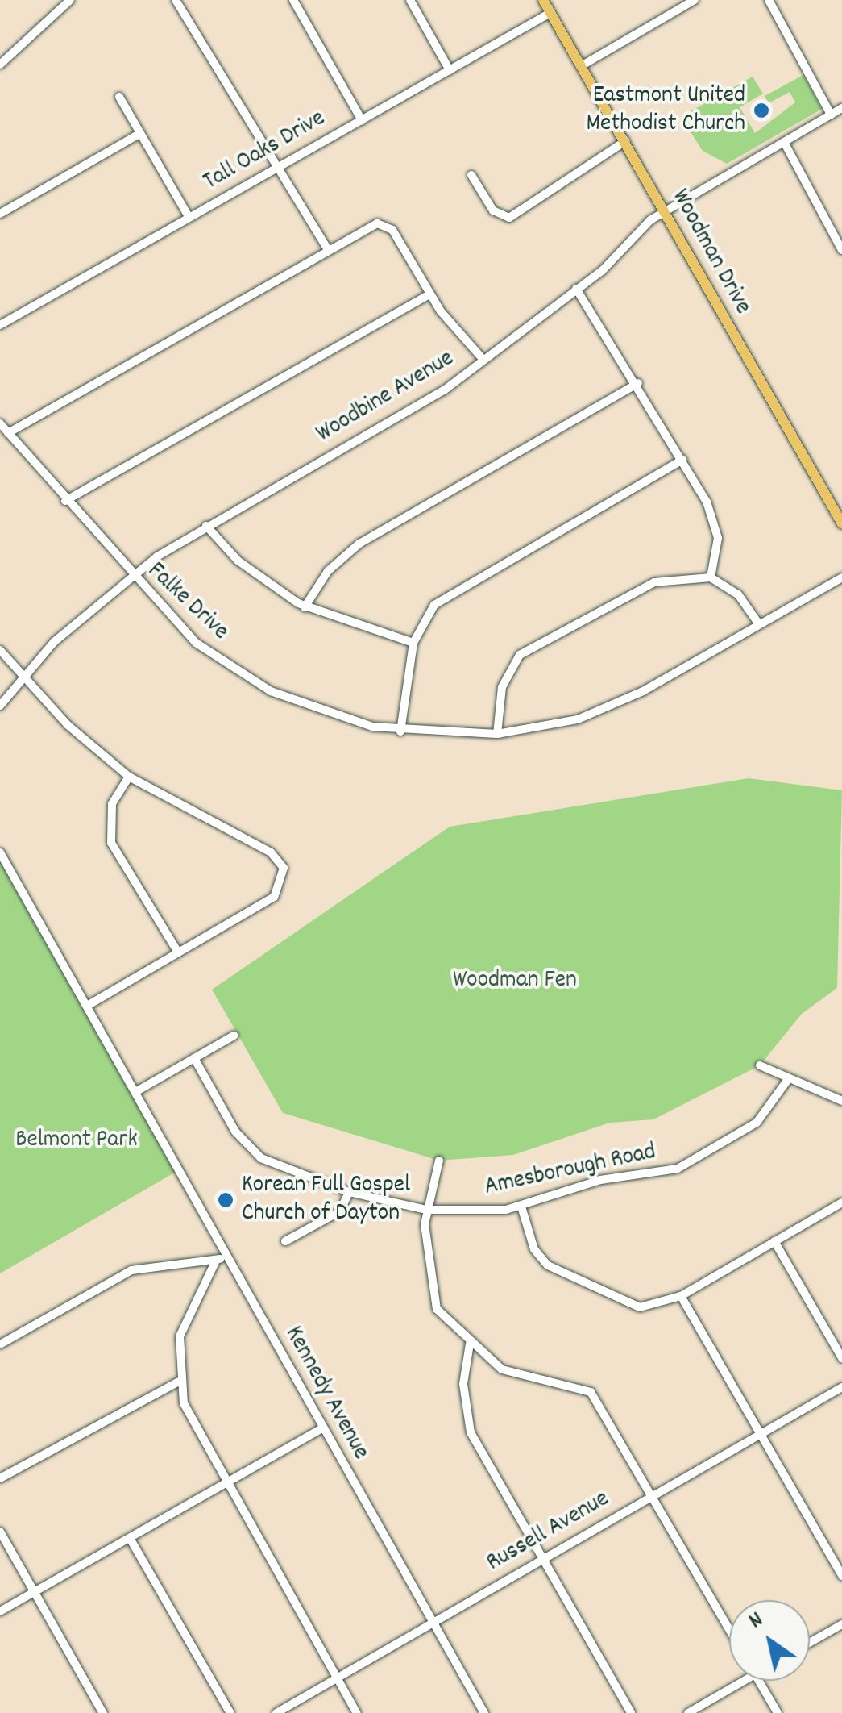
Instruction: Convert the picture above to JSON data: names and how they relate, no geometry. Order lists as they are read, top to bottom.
{
  "streets": {
    "main road": ["Woodman Drive"],
    "street": [
      "Tall Oaks Drive",
      "Woodbine Avenue",
      "Falke Drive",
      "Amesborough Road",
      "Kennedy Avenue",
      "Russell Avenue"
    ]
  },
  "crossings": [
    ["Tall Oaks Drive", "Woodman Drive"],
    ["Woodman Drive", "Woodbine Avenue"],
    ["Woodbine Avenue", "Falke Drive"],
    ["Kennedy Avenue", "Russell Avenue"]
  ],
  "parks": ["Woodman Fen", "Belmont Park"],
  "places": ["Eastmont United Methodist Church", "Korean Full Gospel Church of Dayton"],
  "north": "top left"
}
